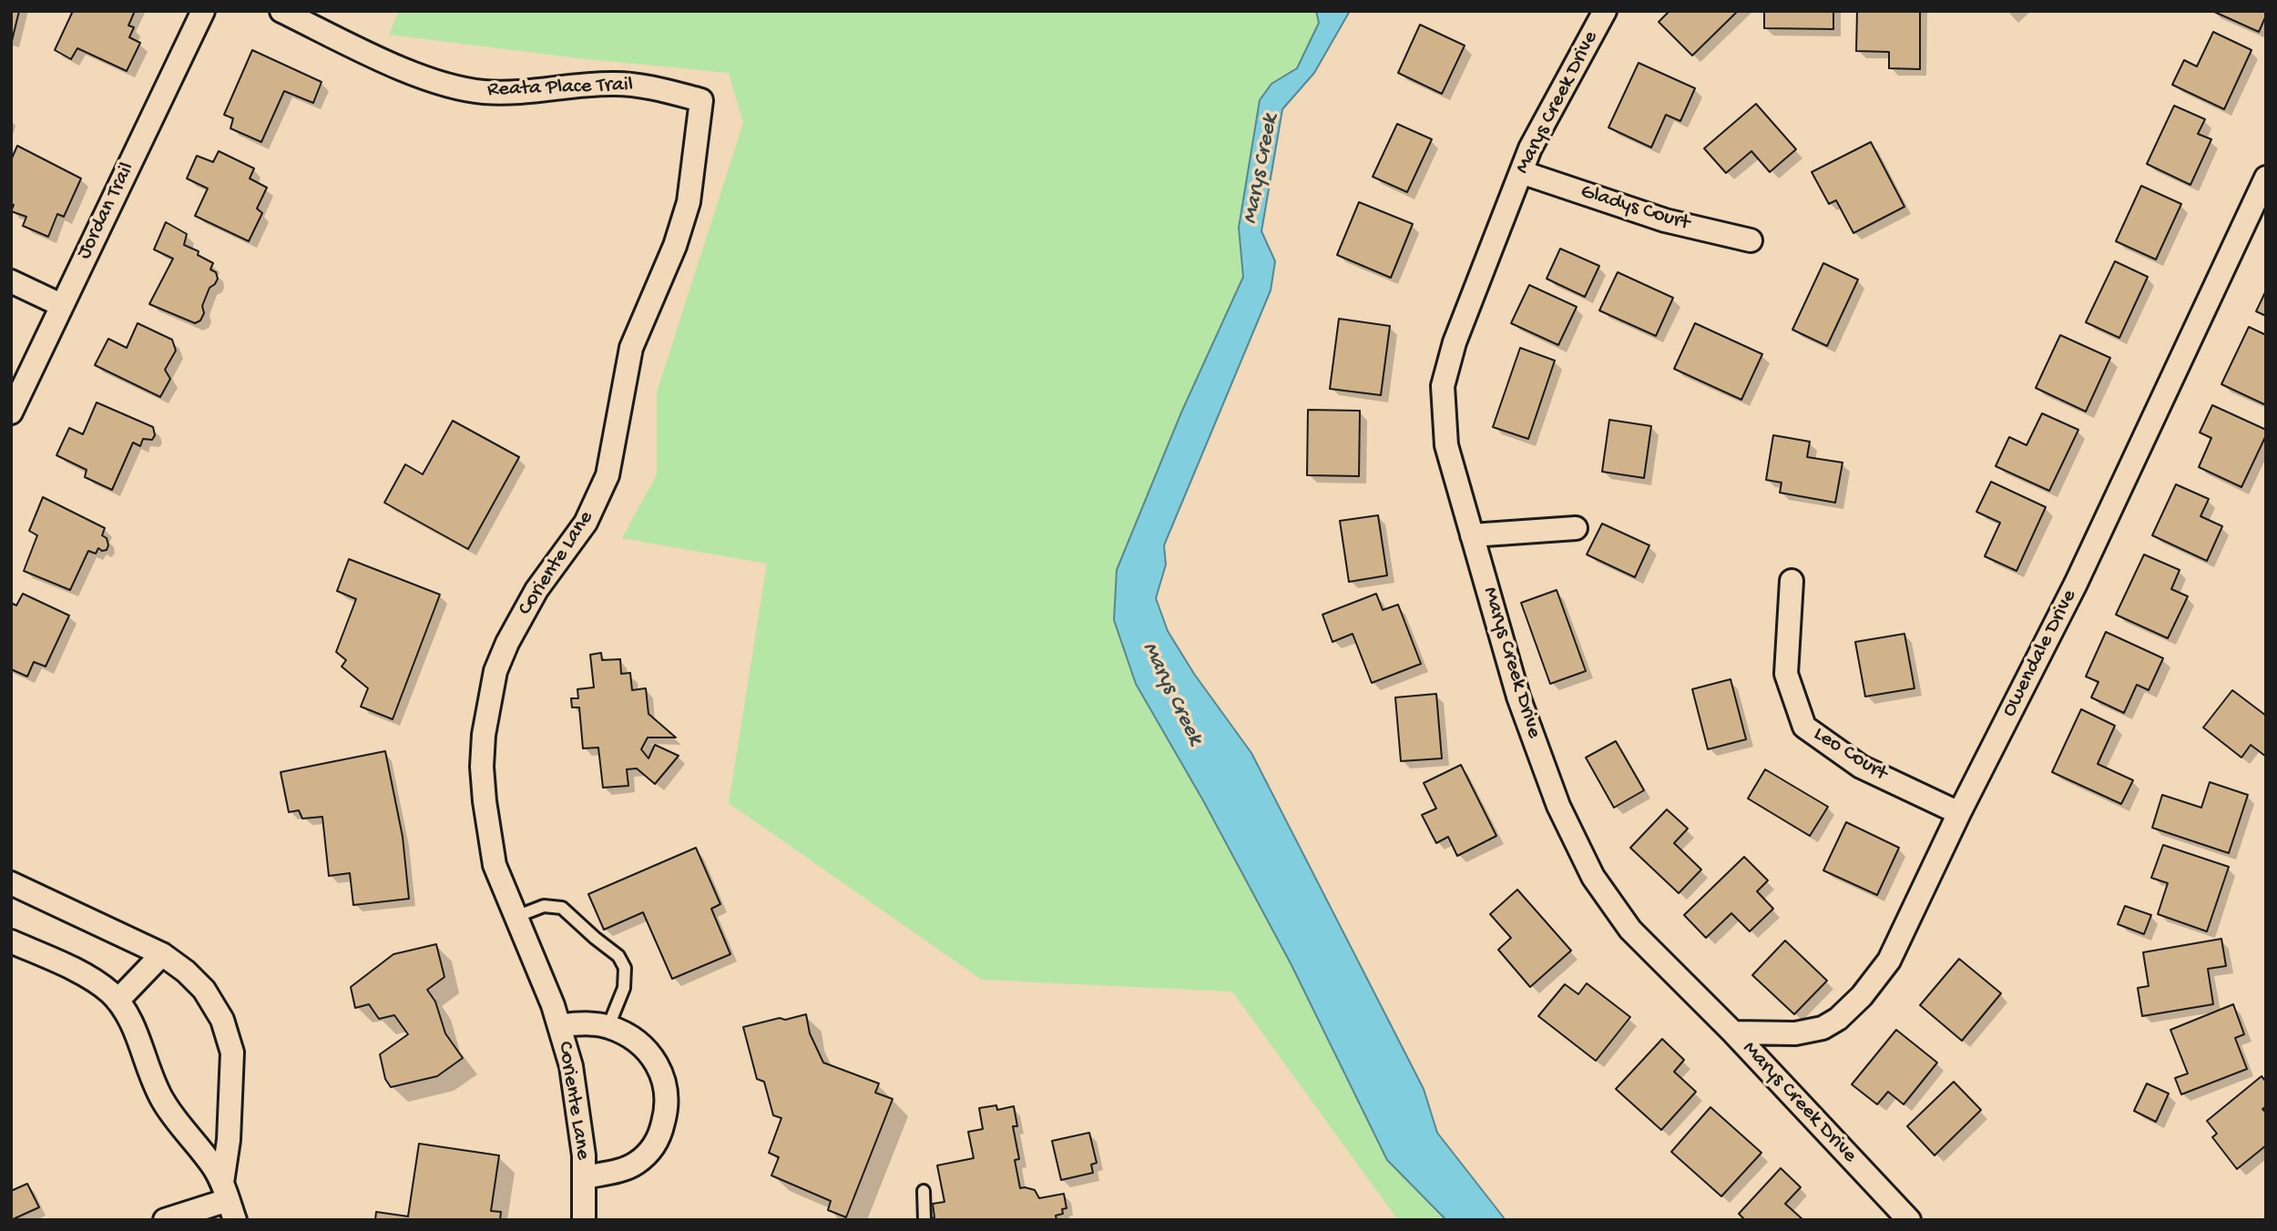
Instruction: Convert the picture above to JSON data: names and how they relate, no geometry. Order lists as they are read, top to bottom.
{
  "streets": {
    "street": [
      "Reata Place Trail",
      "Marys Creek Drive",
      "Gladys Court",
      "Jordan Trail",
      "Coriente Lane",
      "Owendale Drive",
      "Leo Court"
    ]
  },
  "crossings": [
    ["Reata Place Trail", "Coriente Lane"],
    ["Marys Creek Drive", "Gladys Court"],
    ["Marys Creek Drive", "Owendale Drive"],
    ["Owendale Drive", "Leo Court"]
  ],
  "water": ["Marys Creek"]
}
